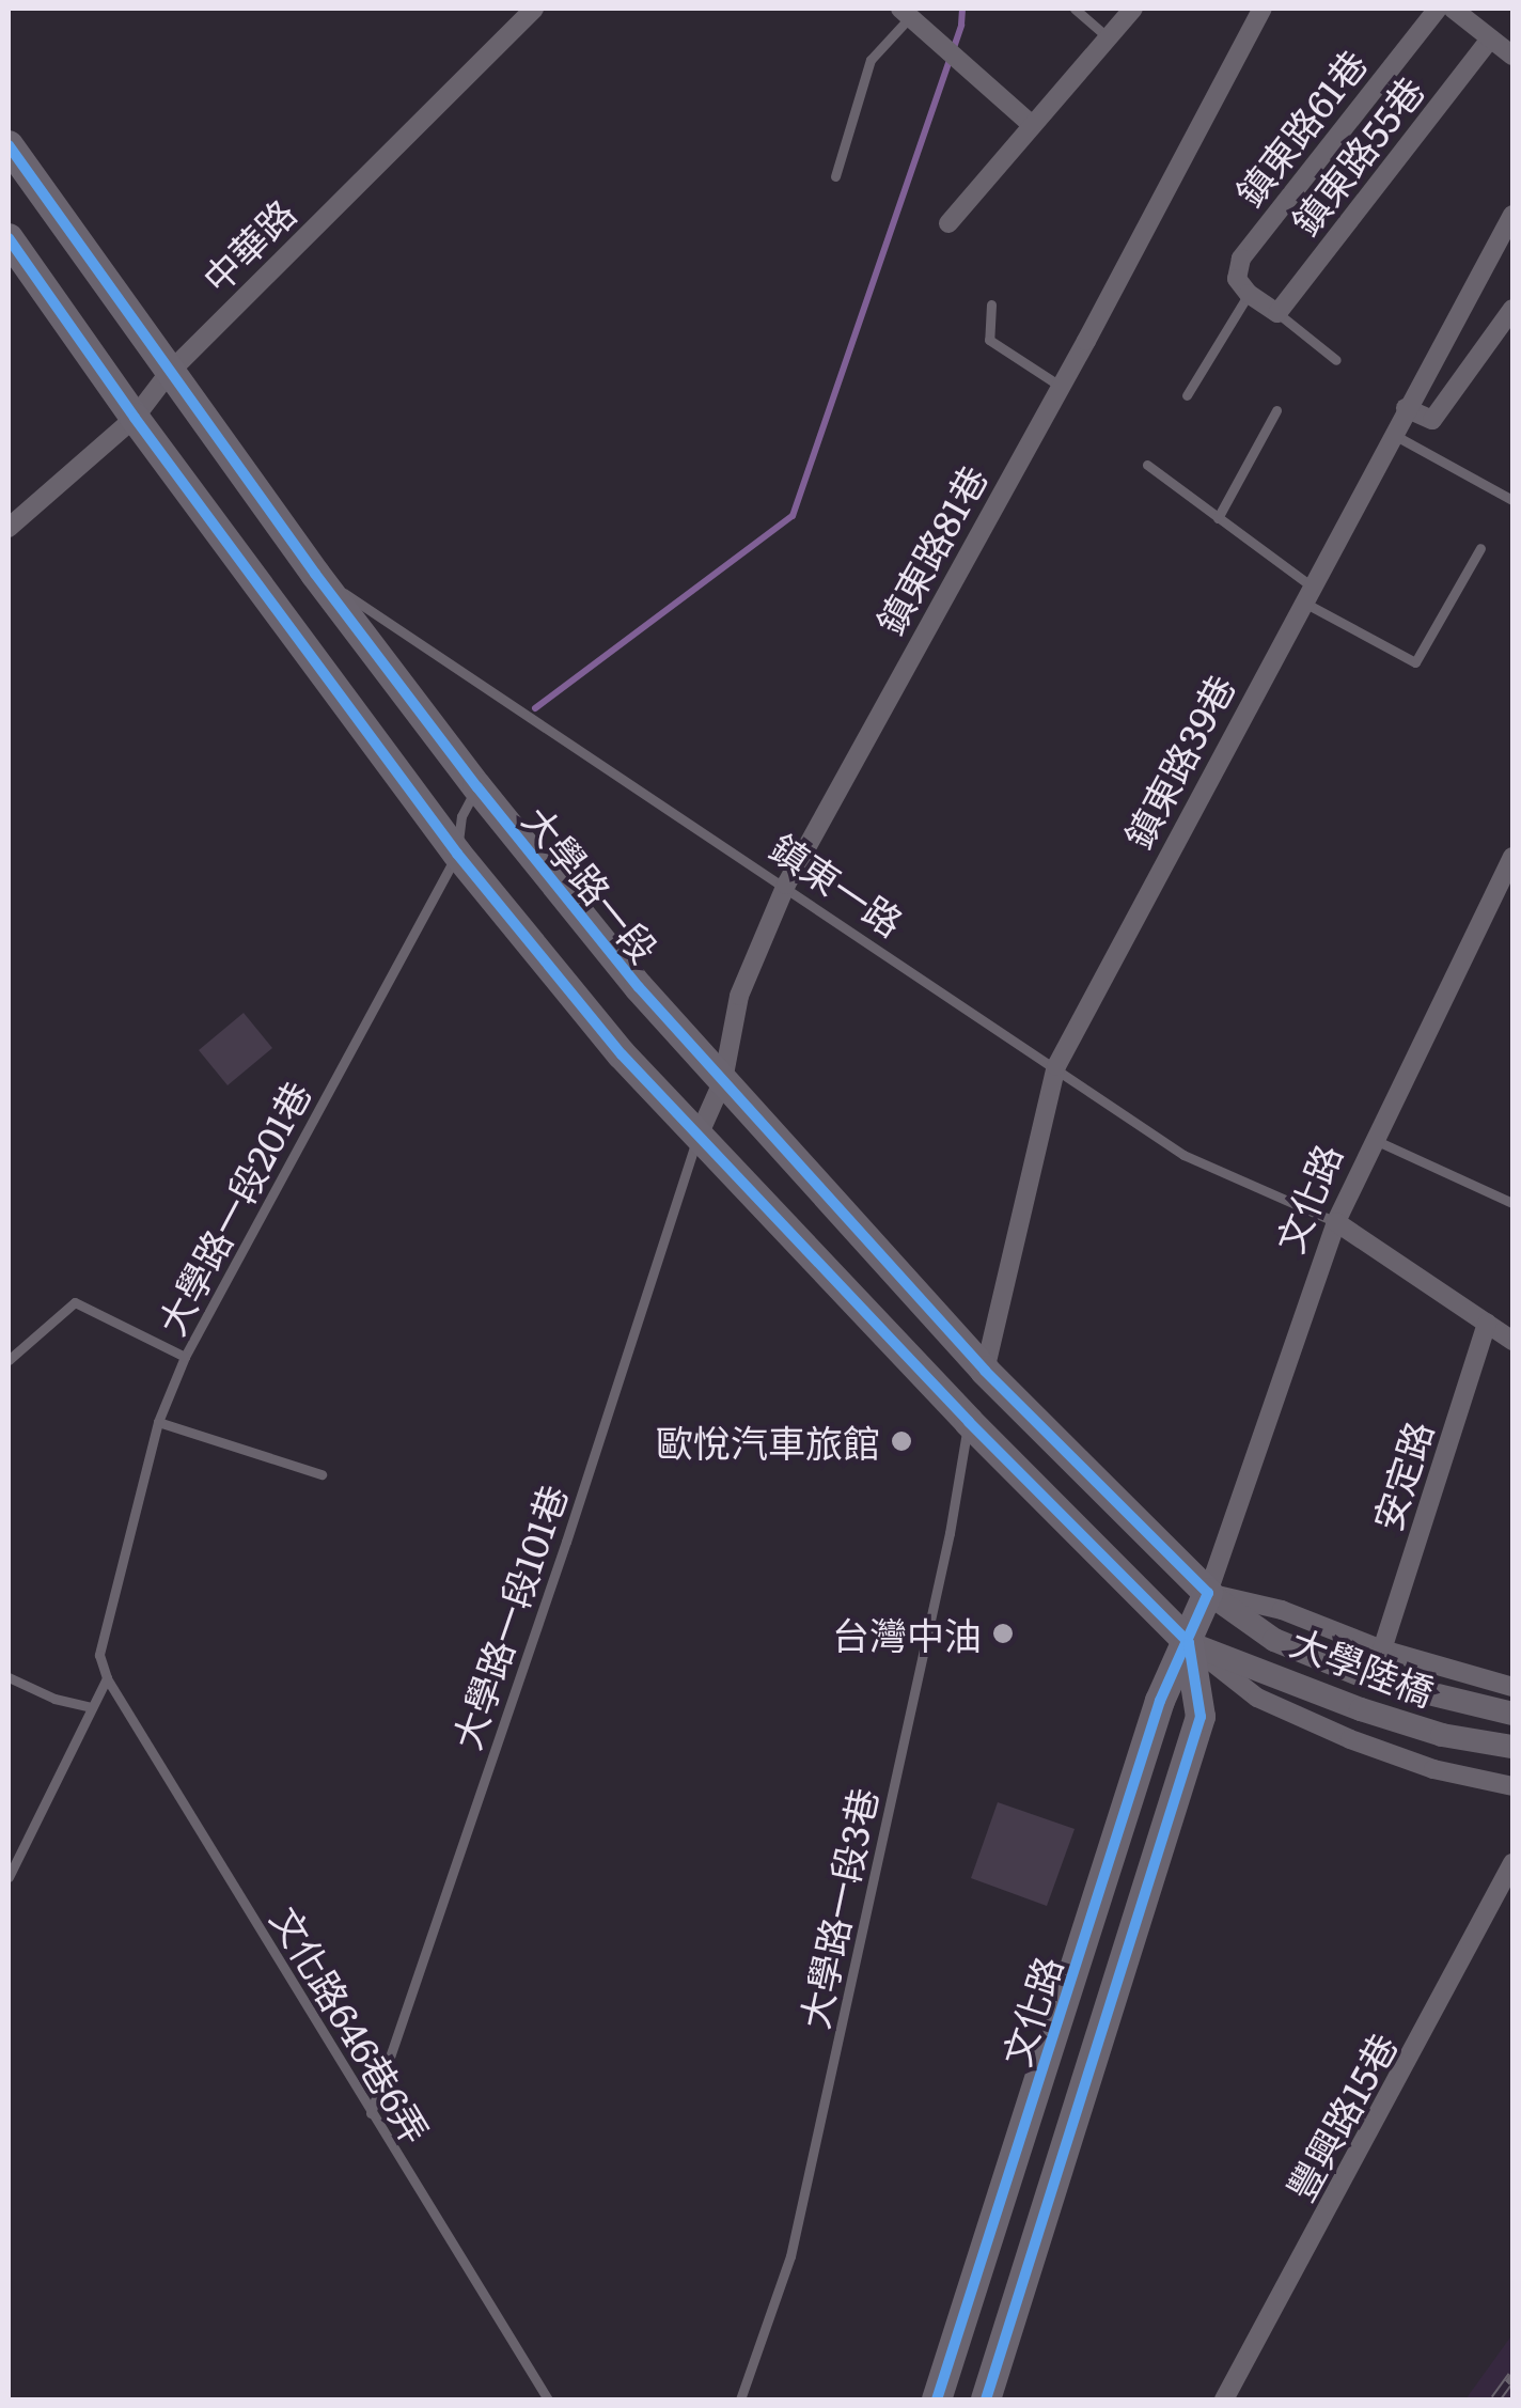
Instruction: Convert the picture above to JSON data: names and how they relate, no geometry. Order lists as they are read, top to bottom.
{
  "streets": {
    "main road": ["大學路一段", "文化路"],
    "street": [
      "鎮東路61巷",
      "鎮東路55巷",
      "中華路",
      "鎮東路81巷",
      "鎮東路39巷",
      "安定路",
      "大學陸橋",
      "豐興路15巷"
    ],
    "lane": [
      "鎮東一路",
      "大學路一段201巷",
      "大學路一段101巷",
      "大學路一段3巷",
      "文化路646巷6弄"
    ]
  },
  "crossings": [
    ["中華路", "大學路一段"],
    ["鎮東路81巷", "大學路一段"],
    ["鎮東路81巷", "鎮東一路"],
    ["鎮東路81巷", "大學路一段101巷"],
    ["鎮東路39巷", "大學路一段"],
    ["鎮東路39巷", "鎮東一路"],
    ["大學路一段", "鎮東一路"],
    ["大學路一段", "文化路"],
    ["大學路一段", "大學路一段201巷"],
    ["大學路一段", "大學陸橋"],
    ["鎮東一路", "文化路"],
    ["文化路", "大學陸橋"],
    ["大學路一段201巷", "文化路646巷6弄"],
    ["大學路一段101巷", "文化路646巷6弄"]
  ],
  "places": ["歐悅汽車旅館", "台灣中油"]
}
